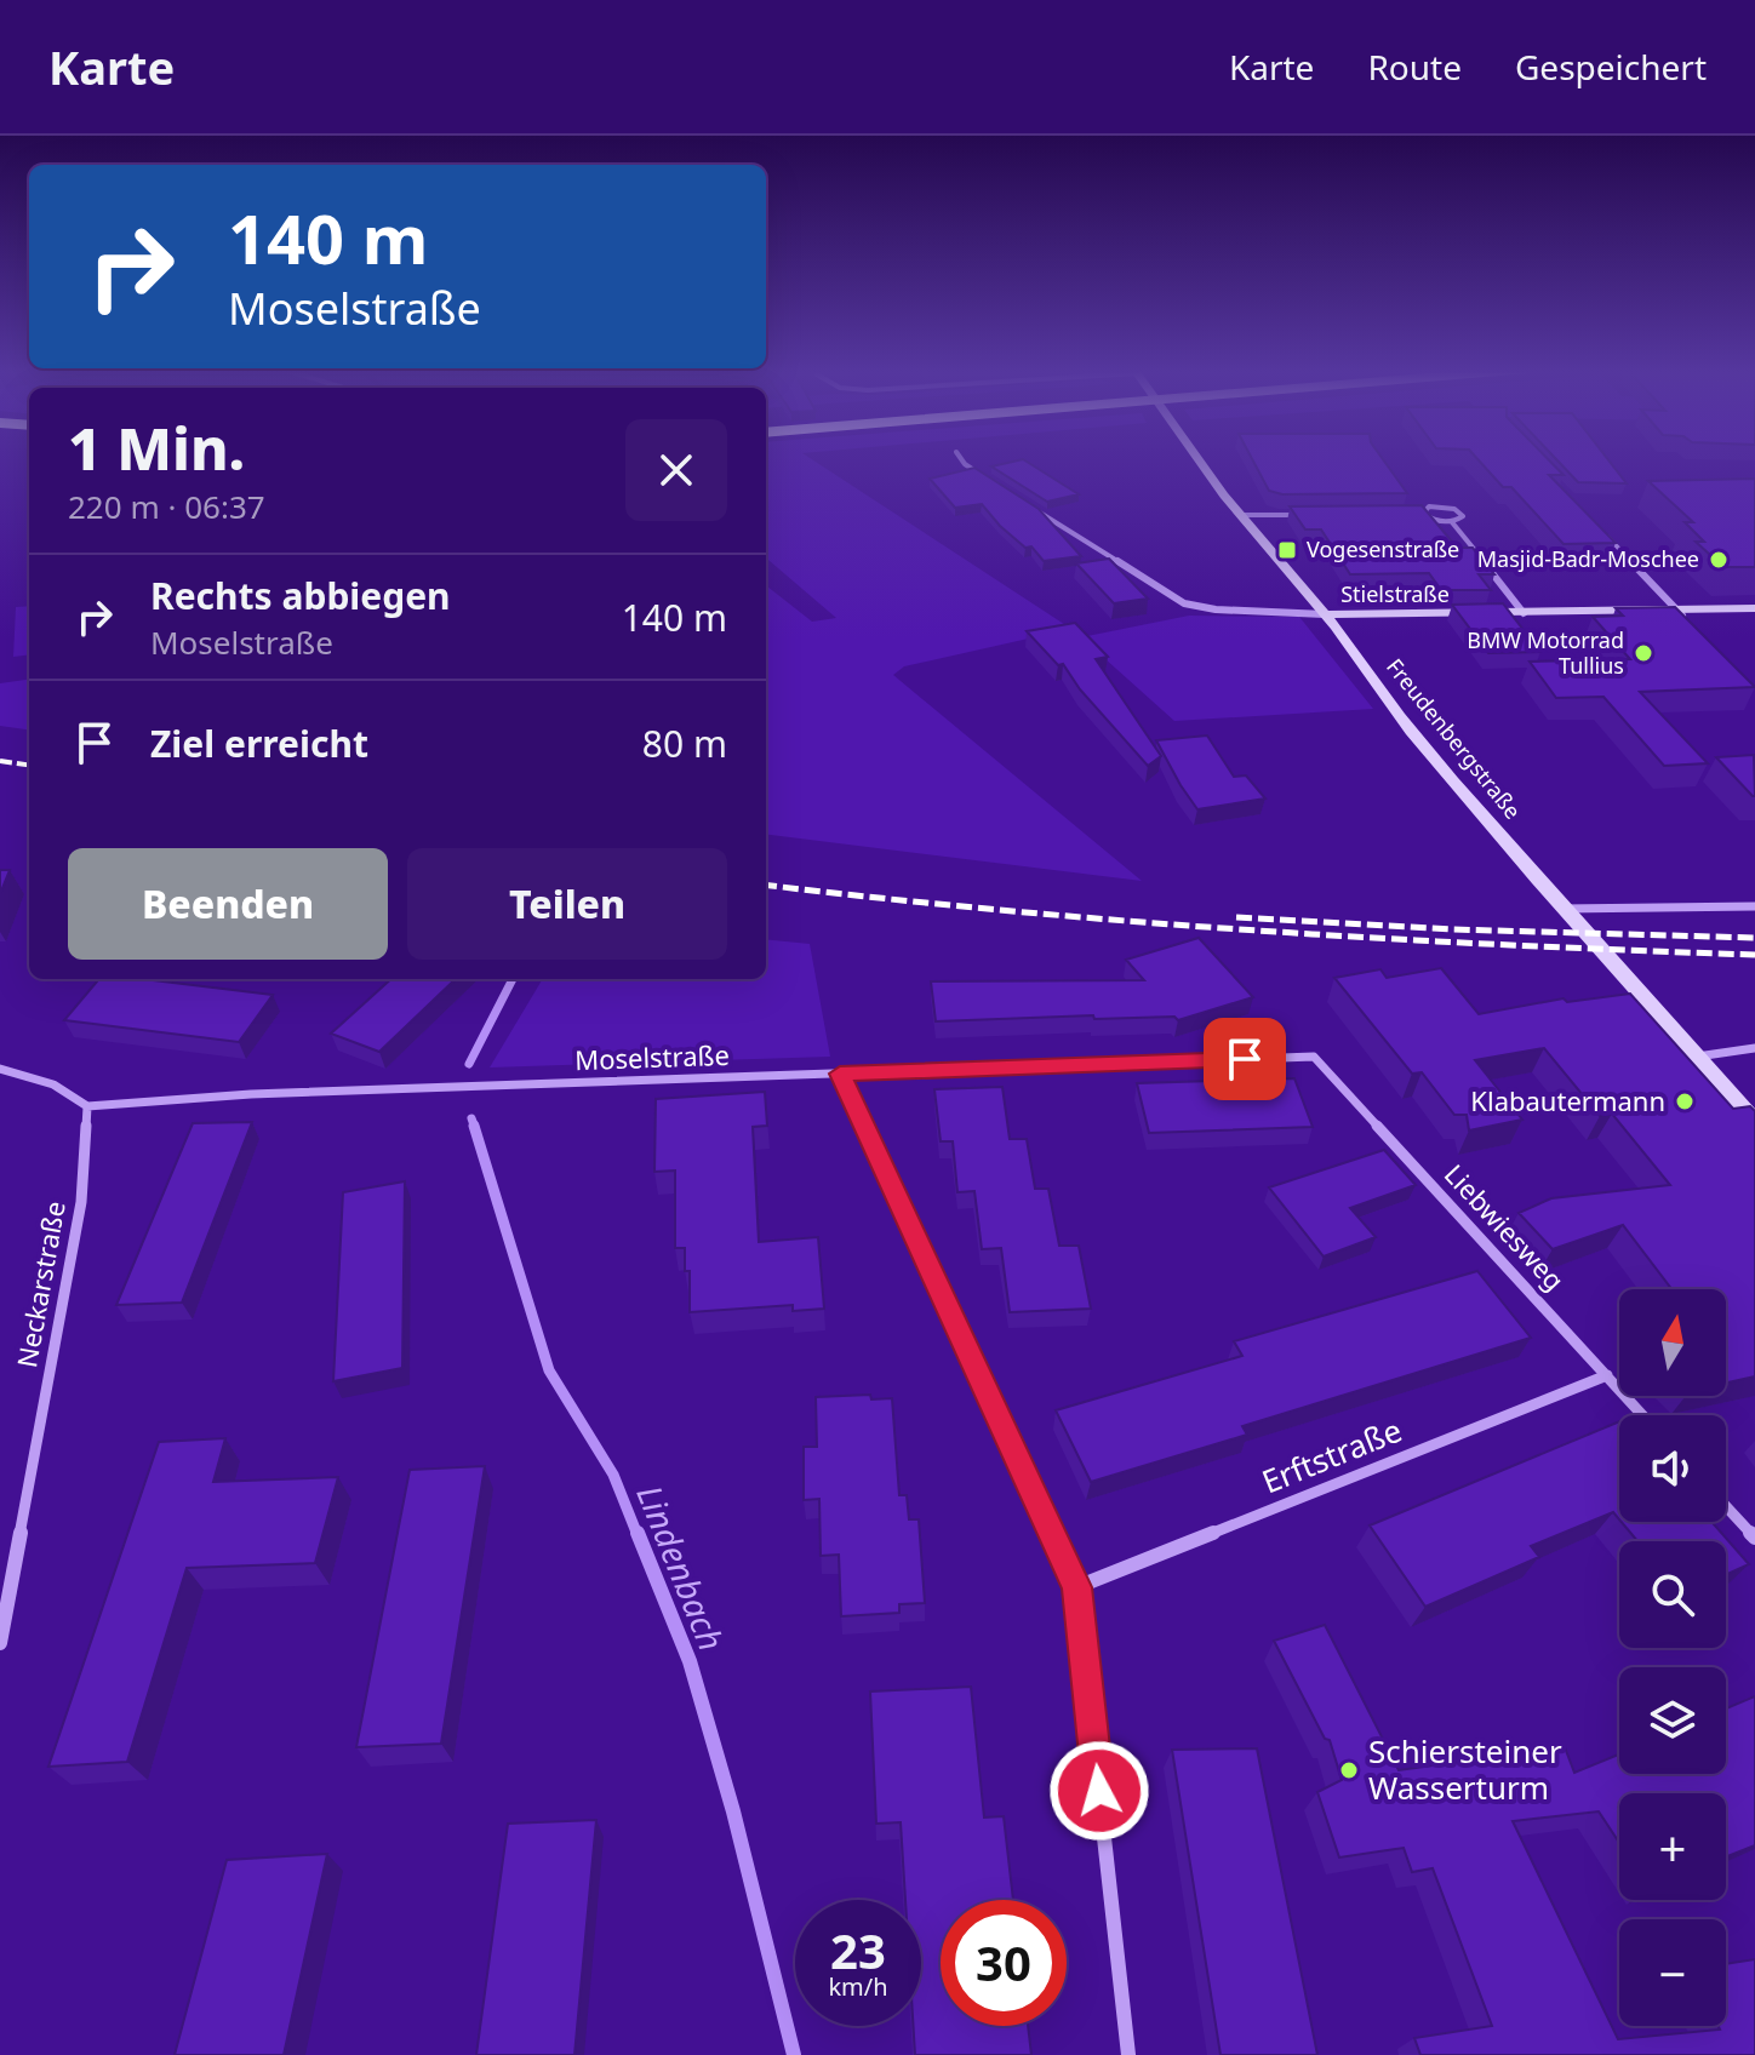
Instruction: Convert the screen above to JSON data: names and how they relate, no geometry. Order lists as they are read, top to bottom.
{
  "streets": {
    "street": [
      "Stielstraße",
      "Freudenbergstraße",
      "Moselstraße",
      "Liebwiesweg",
      "Neckarstraße",
      "Erftstraße"
    ]
  },
  "crossings": [
    ["Stielstraße", "Freudenbergstraße"],
    ["Moselstraße", "Liebwiesweg"],
    ["Moselstraße", "Neckarstraße"],
    ["Liebwiesweg", "Erftstraße"]
  ],
  "water": ["Lindenbach"],
  "places": {
    "transit": ["Vogesenstraße"],
    "other": [
      "Masjid-Badr-Moschee",
      "BMW Motorrad Tullius",
      "Klabautermann",
      "Schiersteiner Wasserturm"
    ]
  },
  "north": "top",
  "page": {
    "header": "Karte",
    "nav": ["Karte", "Route", "Gespeichert"],
    "turn": ["140 m", "Moselstraße"],
    "heading": ["1 Min.", "220 m · 06:37"],
    "list": [
      {
        "name": "Rechts abbiegen",
        "note": "Moselstraße",
        "value": "140 m"
      },
      {
        "name": "Ziel erreicht",
        "value": "80 m"
      }
    ],
    "buttons": ["Beenden", "Teilen"],
    "map_buttons": ["+", "−"],
    "speed": "23 km/h",
    "limit": "30"
  }
}
